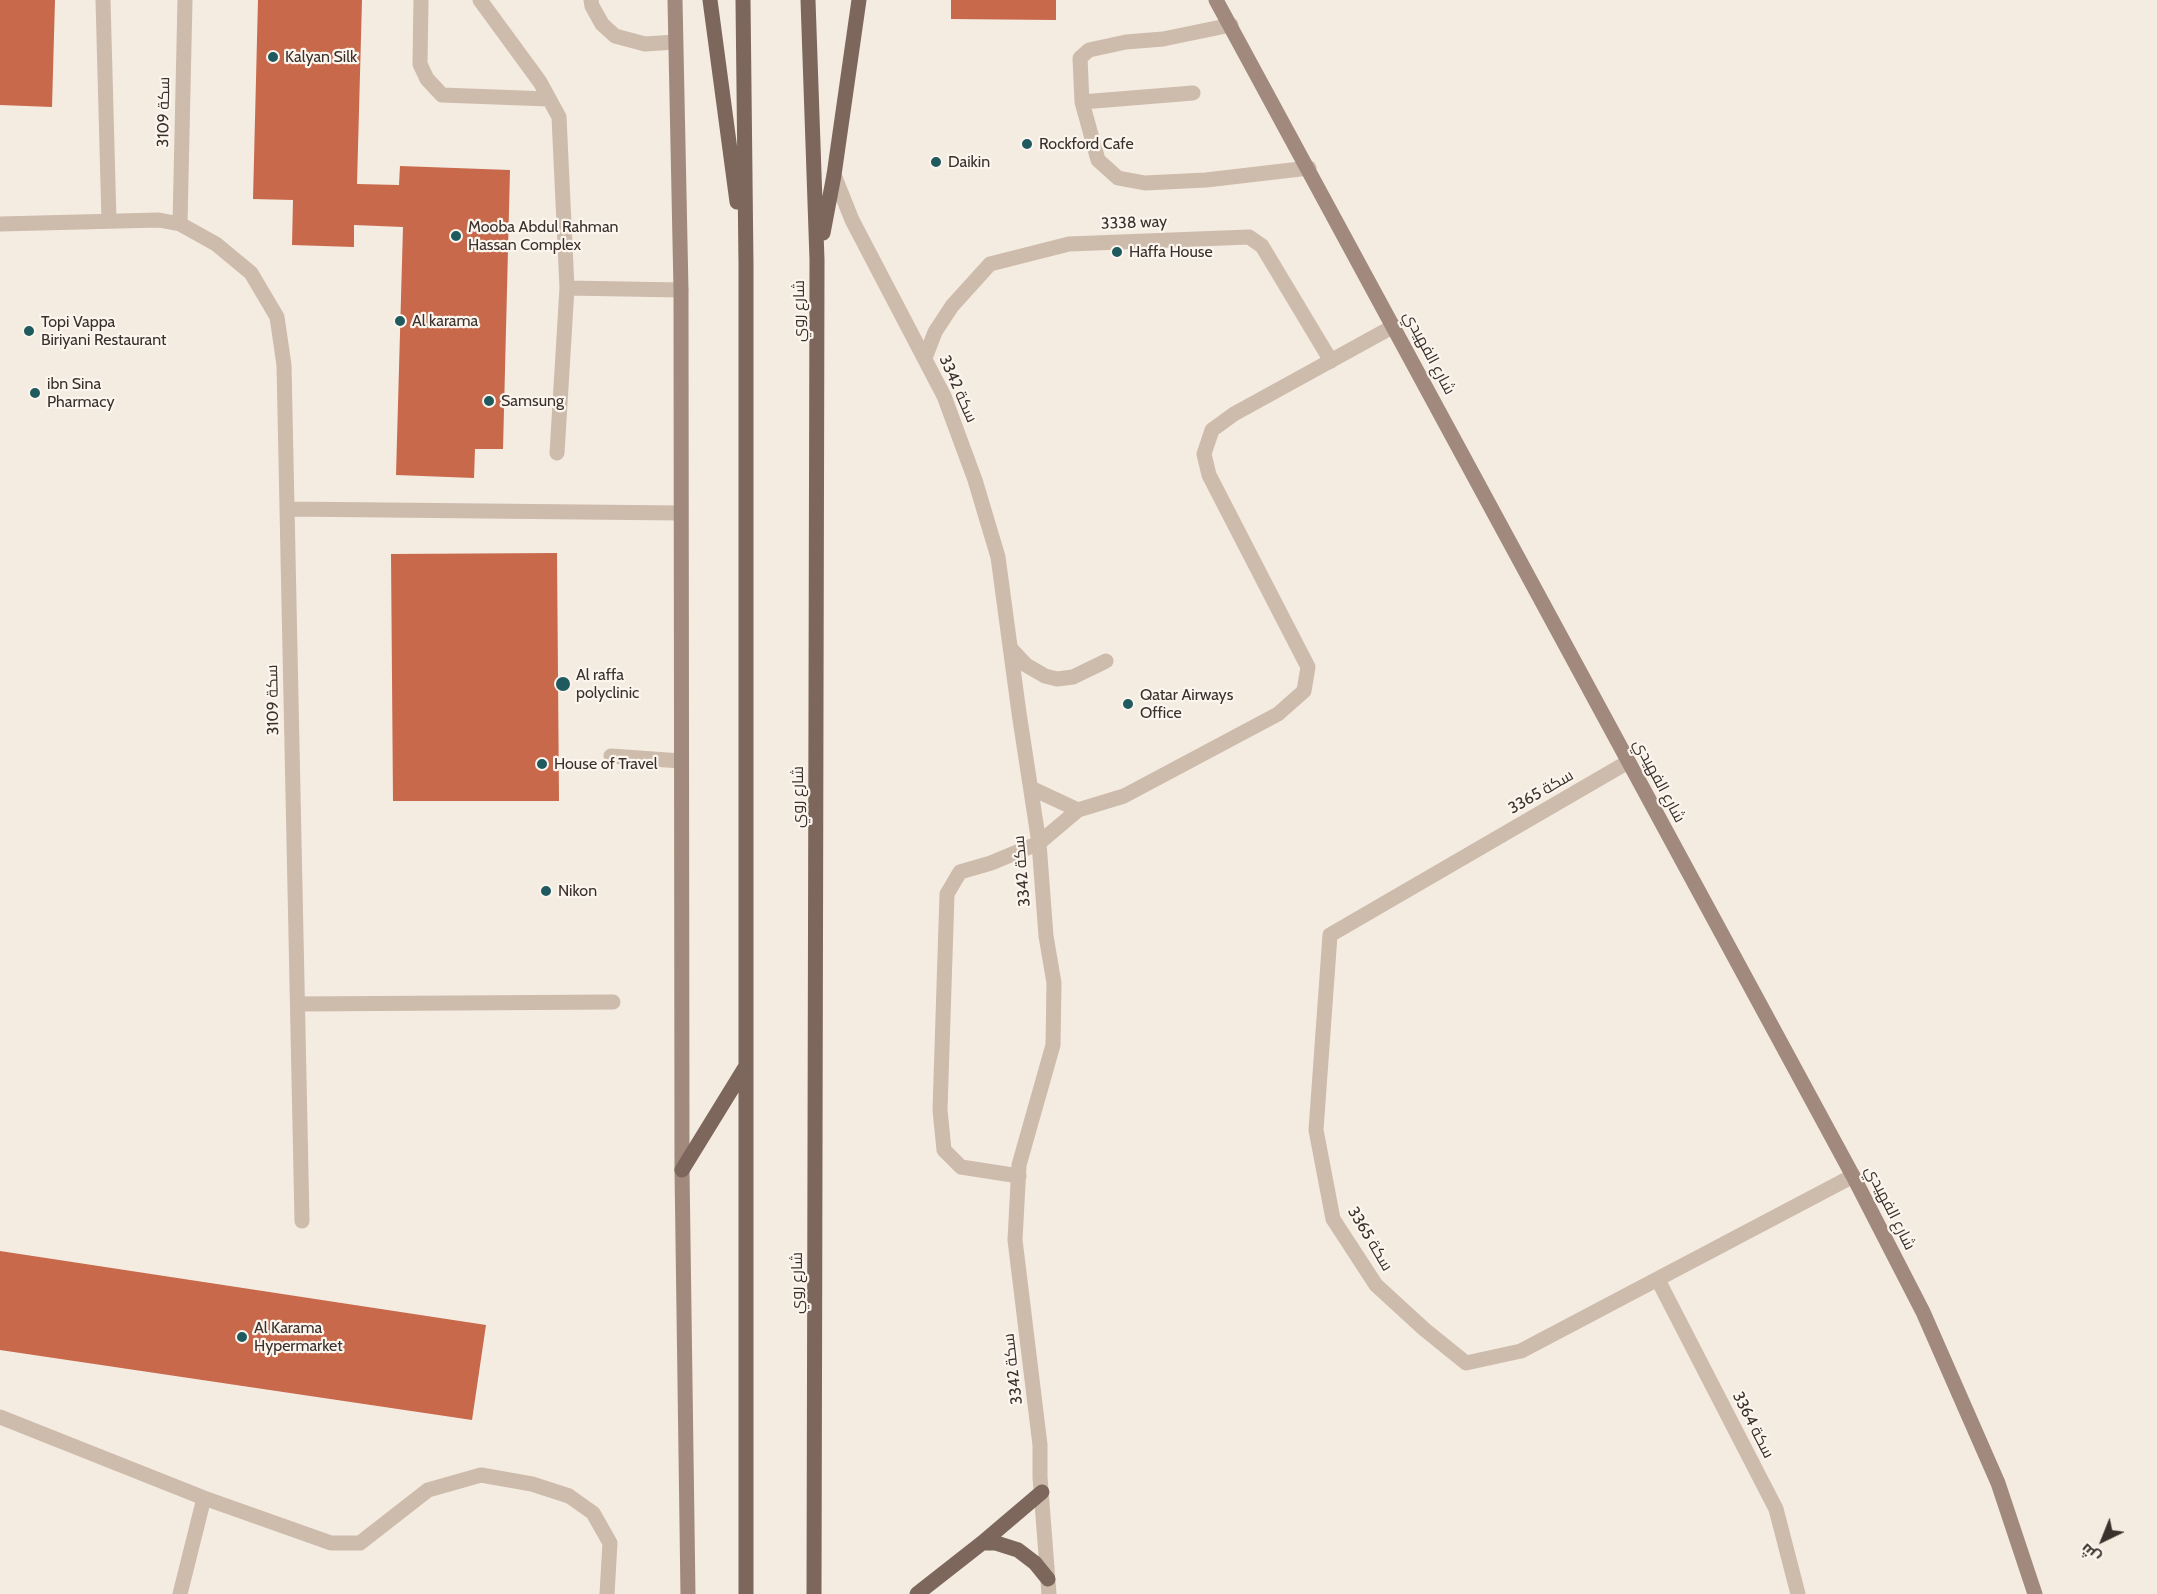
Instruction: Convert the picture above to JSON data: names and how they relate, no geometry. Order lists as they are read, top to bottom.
{
  "streets": {
    "main road": ["شارع روي"],
    "street": [
      "سكة 3109",
      "3338 way",
      "شارع الفهيدي",
      "سكة 3342",
      "سكة 3365",
      "سكة 3364"
    ]
  },
  "crossings": [
    ["3338 way", "سكة 3342"],
    ["شارع الفهيدي", "سكة 3365"],
    ["سكة 3365", "سكة 3364"]
  ],
  "places": [
    "Kalyan Silk",
    "Rockford Cafe",
    "Daikin",
    "Mooba Abdul Rahman Hassan Complex",
    "Haffa House",
    "Al karama",
    "Topi Vappa Biriyani Restaurant",
    "ibn Sina Pharmacy",
    "Samsung",
    "Al raffa polyclinic",
    "Qatar Airways Office",
    "House of Travel",
    "Nikon",
    "Al Karama Hypermarket"
  ],
  "north": "bottom left"
}
